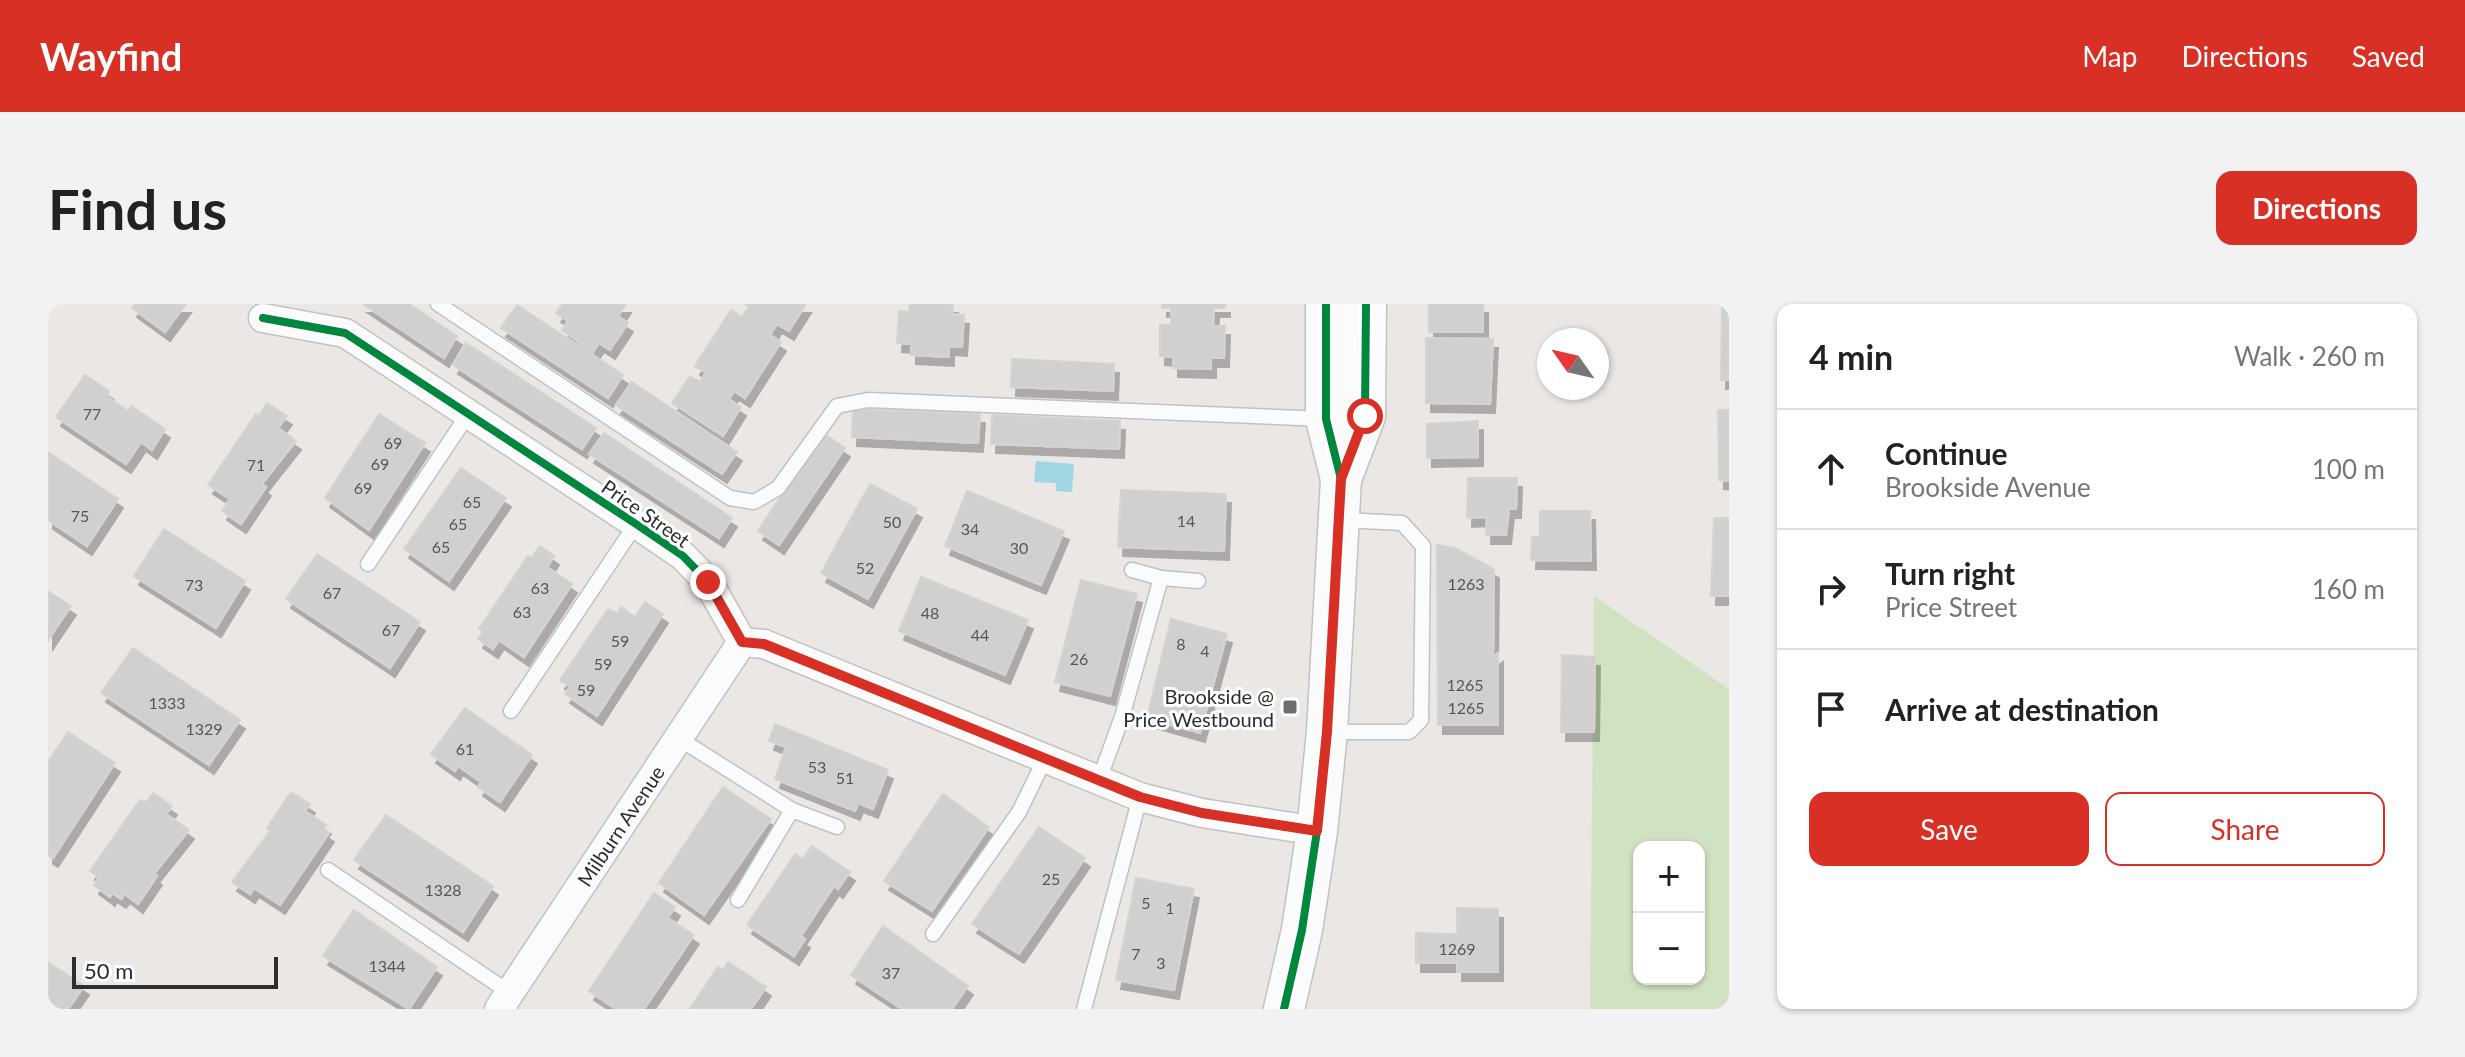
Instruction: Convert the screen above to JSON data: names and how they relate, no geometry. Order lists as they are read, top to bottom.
{
  "streets": {
    "street": ["Price Street", "Milburn Avenue"]
  },
  "crossings": [
    ["Price Street", "Milburn Avenue"]
  ],
  "places": {
    "transit": ["Brookside @ Price Westbound"]
  },
  "house_numbers": [
    "77",
    "69",
    "69",
    "71",
    "69",
    "65",
    "75",
    "14",
    "50",
    "65",
    "34",
    "65",
    "30",
    "52",
    "1263",
    "73",
    "63",
    "67",
    "63",
    "48",
    "67",
    "44",
    "59",
    "8",
    "4",
    "26",
    "59",
    "1265",
    "59",
    "1333",
    "1265",
    "1329",
    "61",
    "53",
    "51",
    "25",
    "1328",
    "5",
    "1",
    "1269",
    "7",
    "3",
    "1344",
    "37"
  ],
  "scale_bar": "50 m",
  "north": "top left",
  "page": {
    "header": "Wayfind",
    "nav": ["Map", "Directions", "Saved"],
    "buttons": [
      "Directions",
      ["Save", "Share"]
    ],
    "title": "Find us",
    "heading": ["4 min", "Walk · 260 m"],
    "list": [
      ["Continue", "Brookside Avenue", "100 m"],
      ["Turn right", "Price Street", "160 m"],
      "Arrive at destination"
    ],
    "map_buttons": ["+", "−"],
    "scale": "50 m"
  }
}
